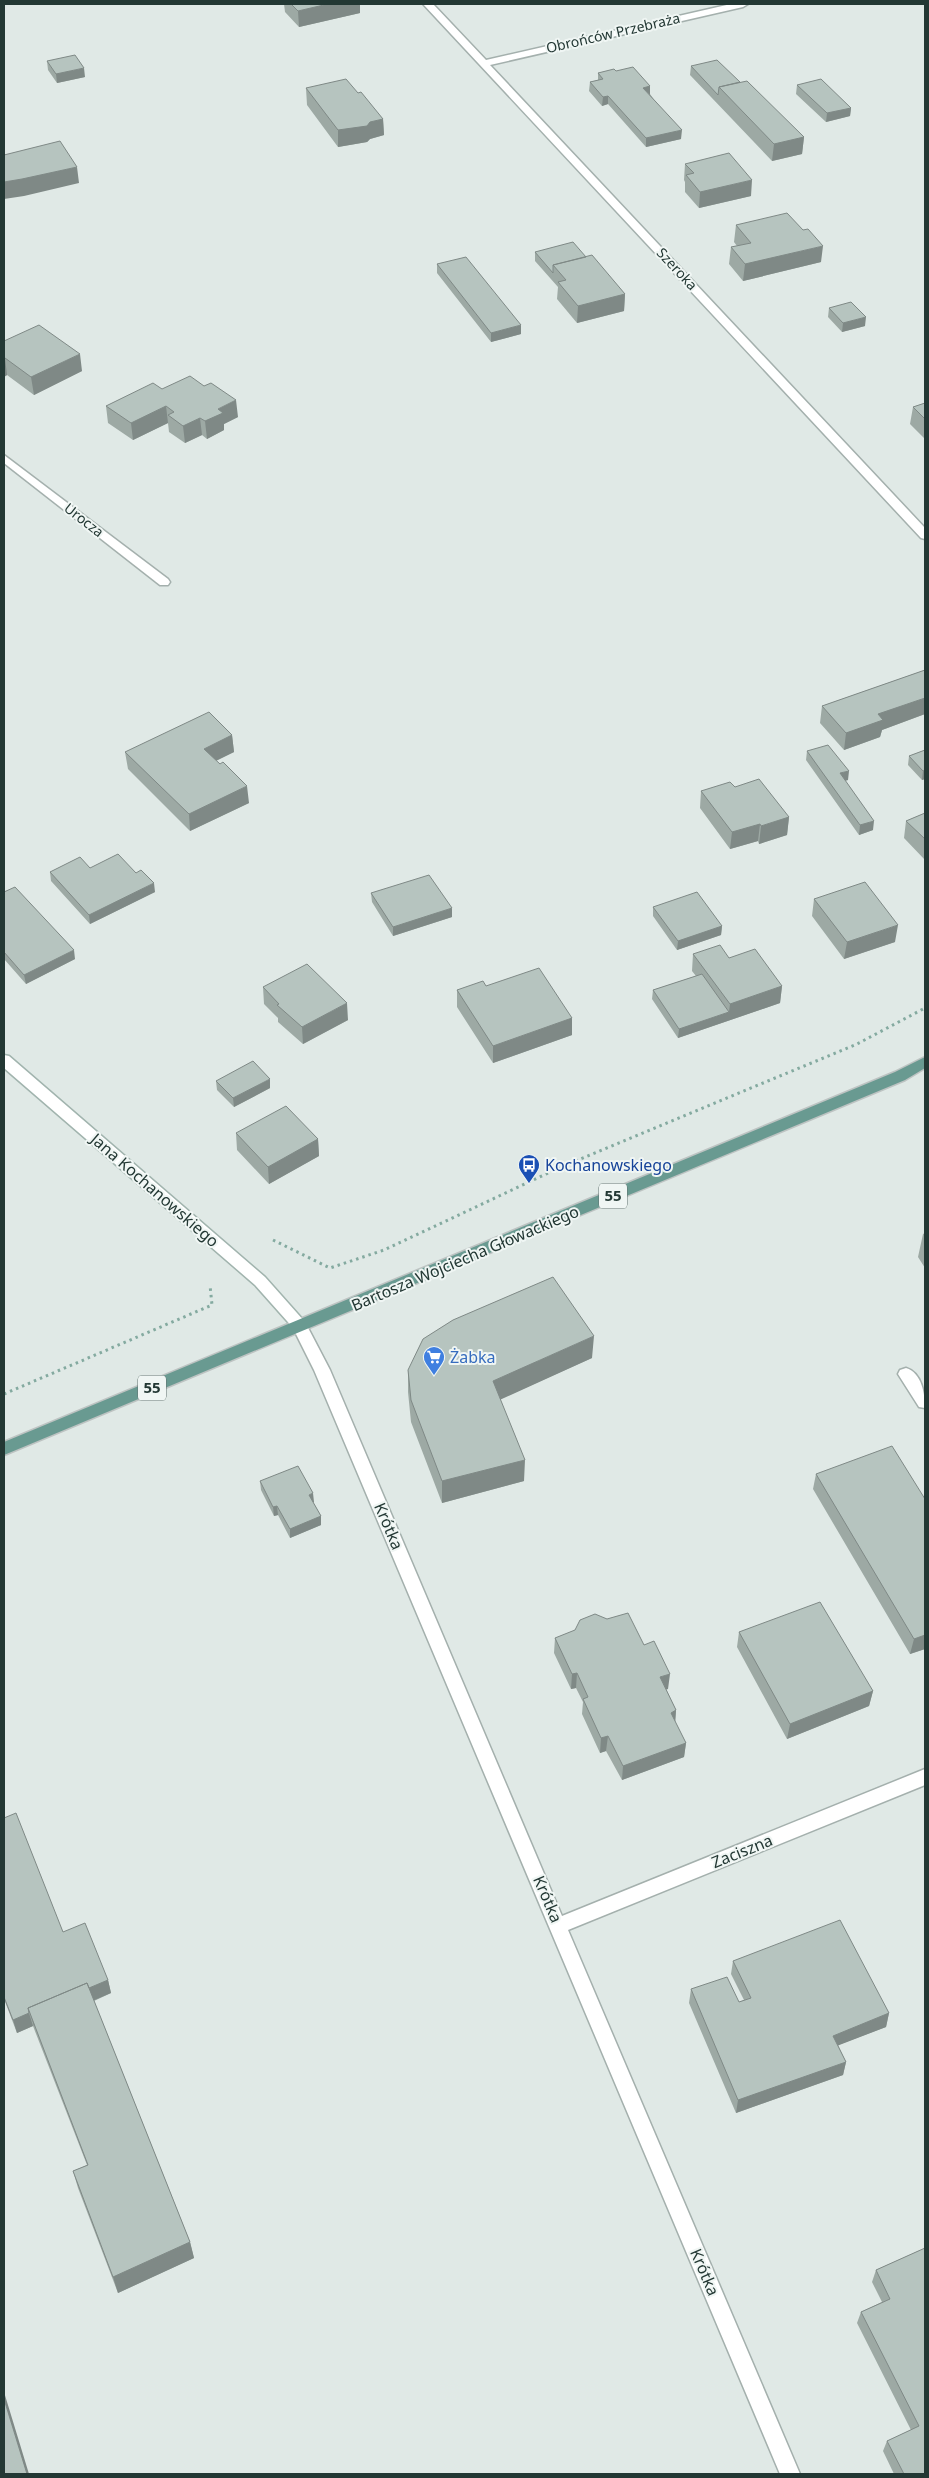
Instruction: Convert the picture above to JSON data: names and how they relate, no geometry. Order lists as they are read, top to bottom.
{
  "streets": {
    "main road": ["55", "Bartosza Wojciecha Głowackiego"],
    "street": [
      "Obrońców Przebraża",
      "Szeroka",
      "Urocza",
      "Jana Kochanowskiego",
      "Krótka",
      "Zaciszna"
    ]
  },
  "crossings": [
    ["Obrońców Przebraża", "Szeroka"],
    ["Jana Kochanowskiego", "Bartosza Wojciecha Głowackiego"],
    ["Jana Kochanowskiego", "Krótka"],
    ["Bartosza Wojciecha Głowackiego", "Krótka"],
    ["Krótka", "Zaciszna"]
  ],
  "places": {
    "bus stop": ["Kochanowskiego"],
    "supermarket": ["Żabka"]
  }
}
